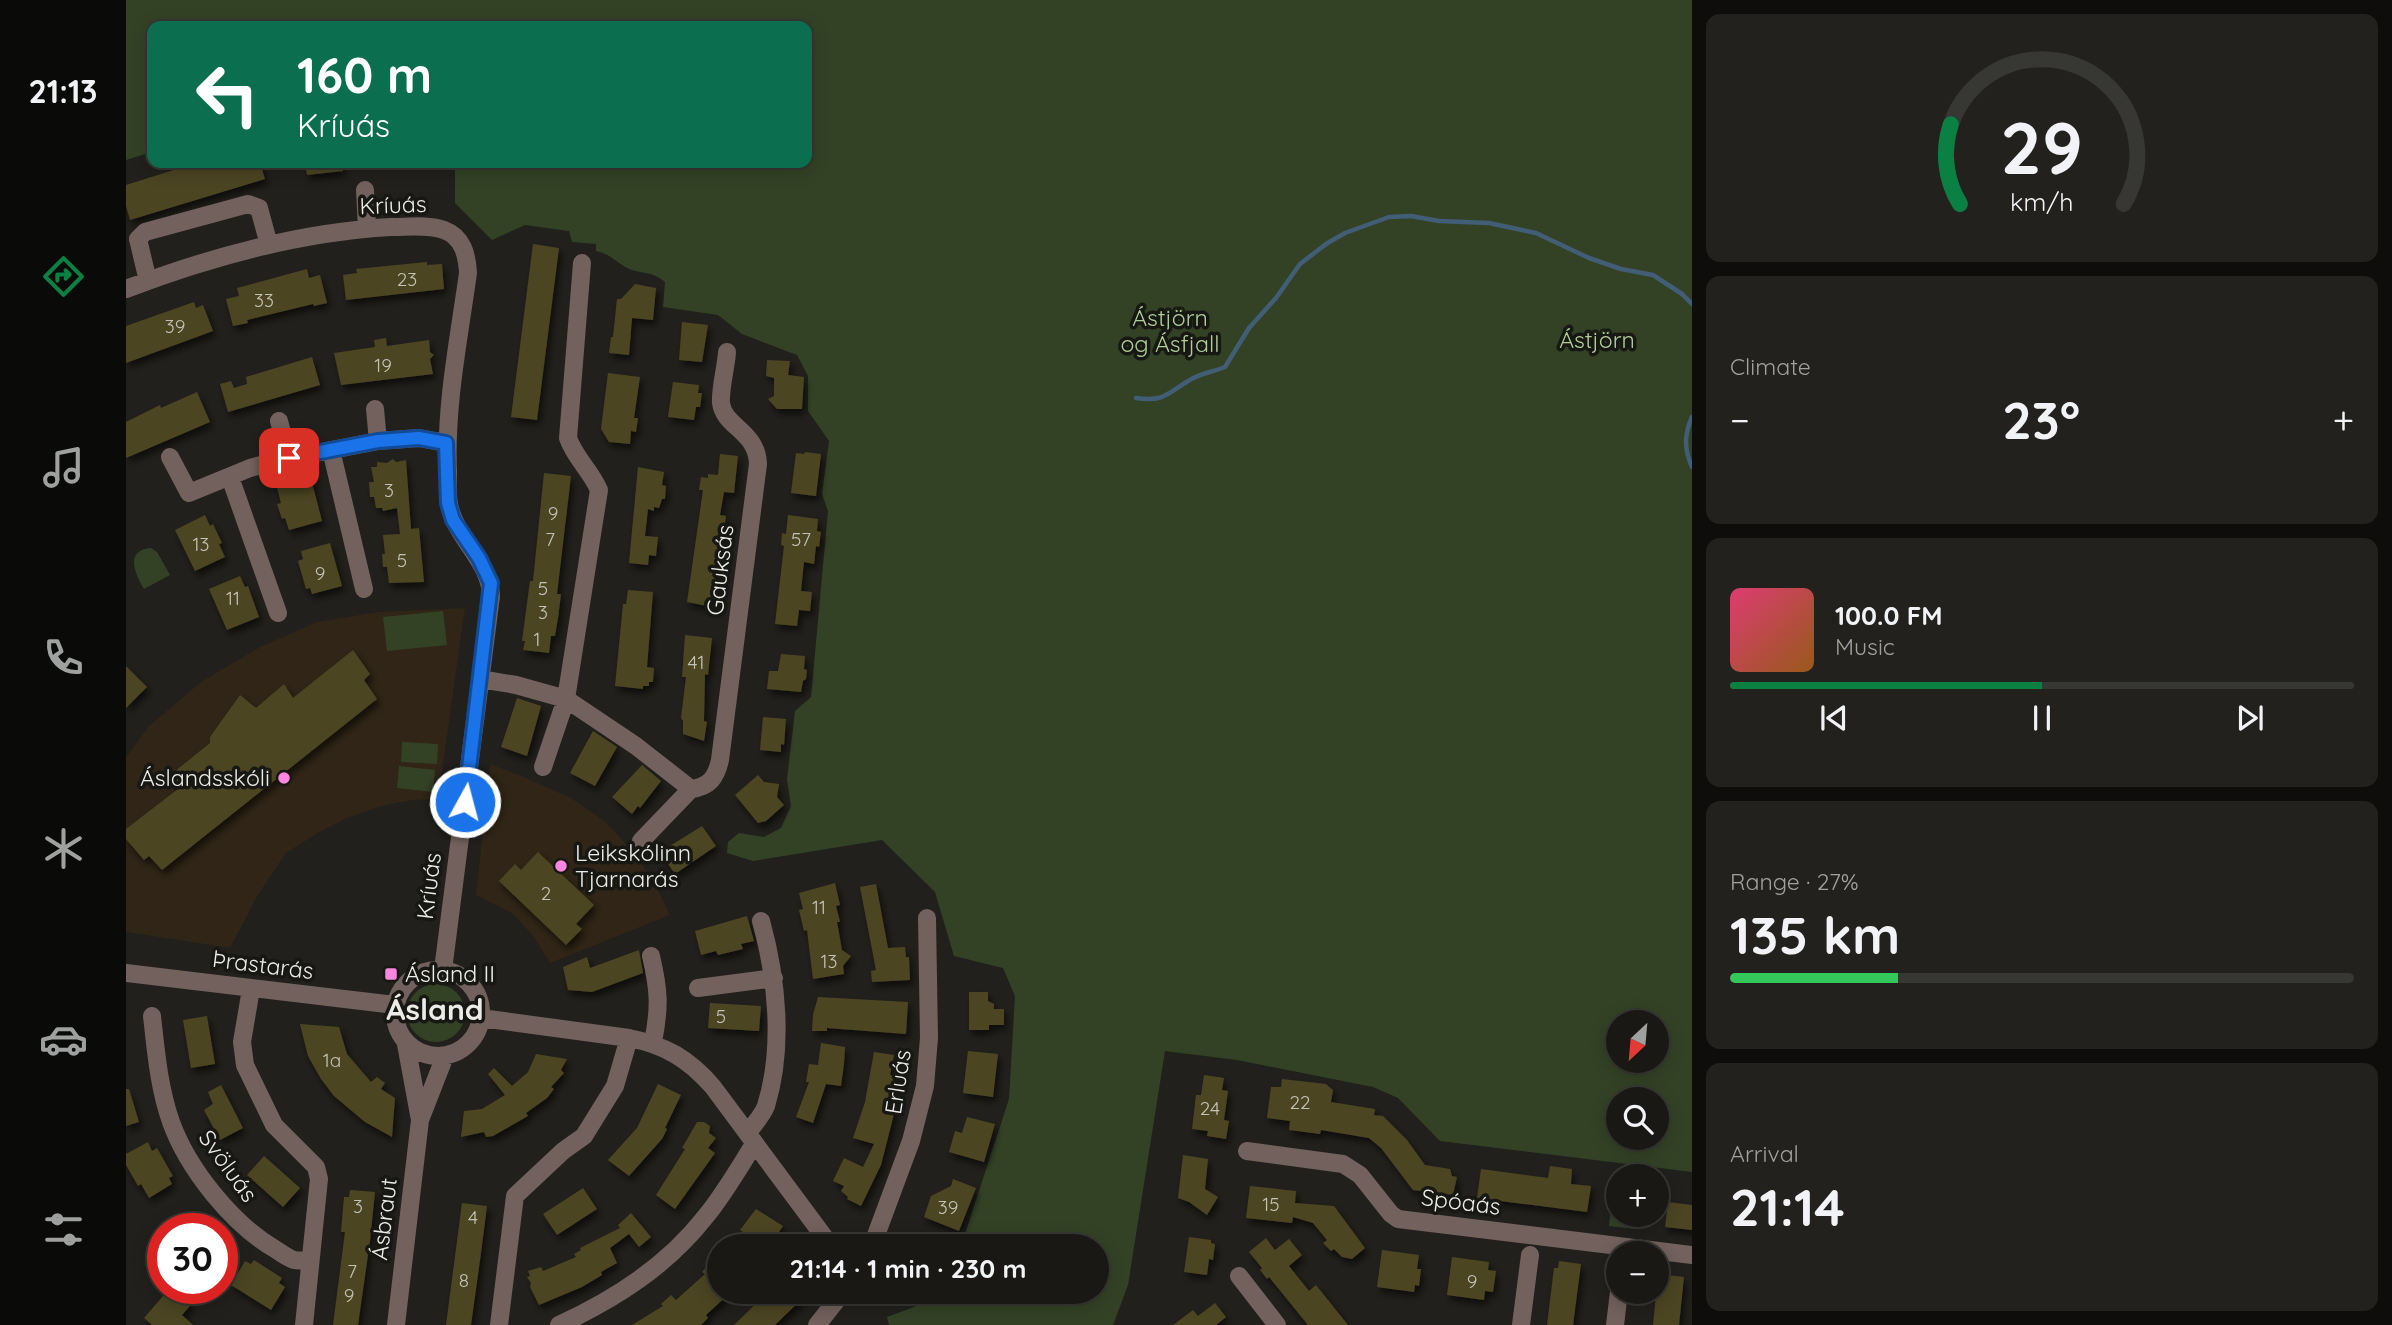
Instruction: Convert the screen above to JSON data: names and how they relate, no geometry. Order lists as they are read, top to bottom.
{
  "streets": {
    "street": [
      "Kríuás",
      "Gauksás",
      "Þrastarás",
      "Erluás",
      "Svöluás",
      "Spóaás",
      "Ásbraut"
    ]
  },
  "crossings": [
    ["Kríuás", "Þrastarás"],
    ["Kríuás", "Ásbraut"],
    ["Þrastarás", "Ásbraut"]
  ],
  "districts": ["Ásland"],
  "parks": ["Ástjörn og Ásfjall", "Ástjörn"],
  "places": {
    "other": ["Áslandsskóli", "Leikskólinn Tjarnarás"],
    "transit": ["Ásland II"]
  },
  "house_numbers": [
    "23",
    "33",
    "39",
    "19",
    "3",
    "9",
    "7",
    "57",
    "13",
    "5",
    "9",
    "5",
    "11",
    "3",
    "1",
    "41",
    "2",
    "11",
    "13",
    "5",
    "1a",
    "22",
    "24",
    "15",
    "3",
    "39",
    "4",
    "7",
    "8",
    "9",
    "9"
  ],
  "north": "bottom left",
  "page": {
    "tabs": "21:13",
    "turn": ["160 m", "Kríuás"],
    "tile": [
      "Climate",
      ["Range · 27%", "135 km"],
      ["Arrival", "21:14"]
    ],
    "heat": ["−", "23°", "+"],
    "song": ["100.0 FM", "Music"],
    "map_buttons": ["+", "−"],
    "limit": "30",
    "trip": "21:14 · 1 min · 230 m",
    "gauge": ["29", "km/h"]
  }
}
